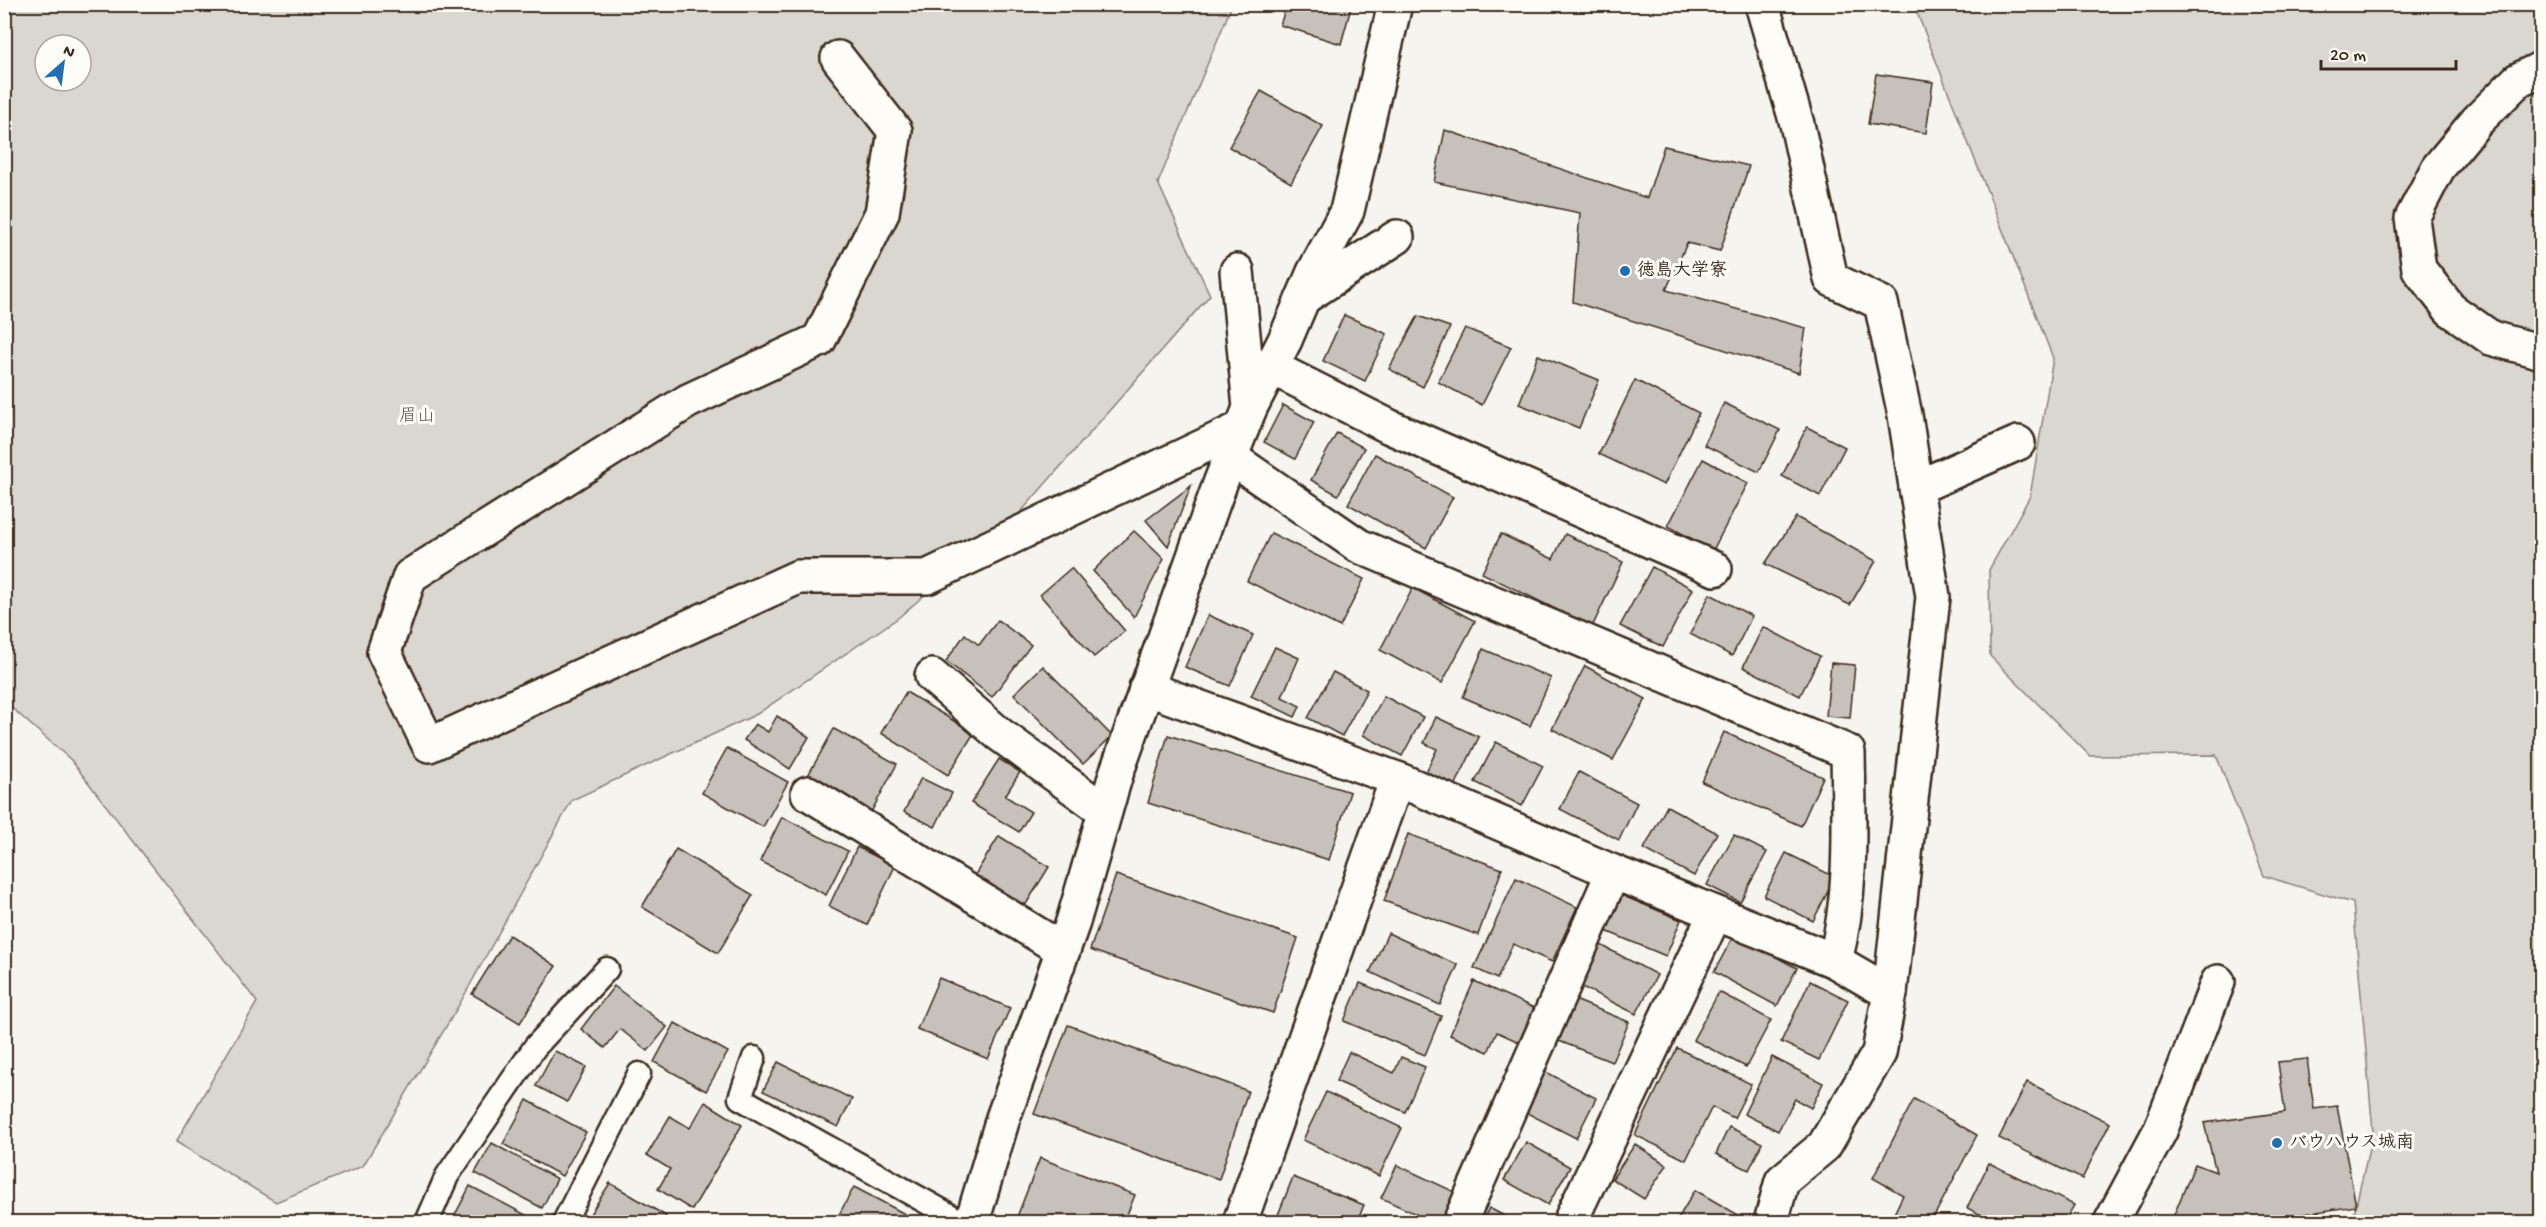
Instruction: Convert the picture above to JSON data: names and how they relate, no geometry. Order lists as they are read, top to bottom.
{
  "parks": ["眉山"],
  "places": ["徳島大学寮", "バウハウス城南"],
  "scale_bar": "20 m",
  "north": "top right"
}
